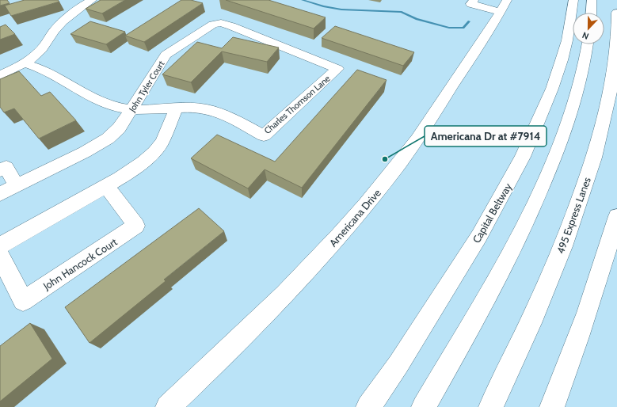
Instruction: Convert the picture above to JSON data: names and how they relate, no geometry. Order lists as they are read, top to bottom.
{
  "streets": {
    "main road": [
      "John Tyler Court",
      "Charles Thomson Lane",
      "Capital Beltway",
      "495 Express Lanes",
      "Americana Drive",
      "John Hancock Court"
    ]
  },
  "crossings": [
    ["John Tyler Court", "Charles Thomson Lane"]
  ],
  "places": ["Americana Dr at #7914"],
  "north": "bottom"
}
